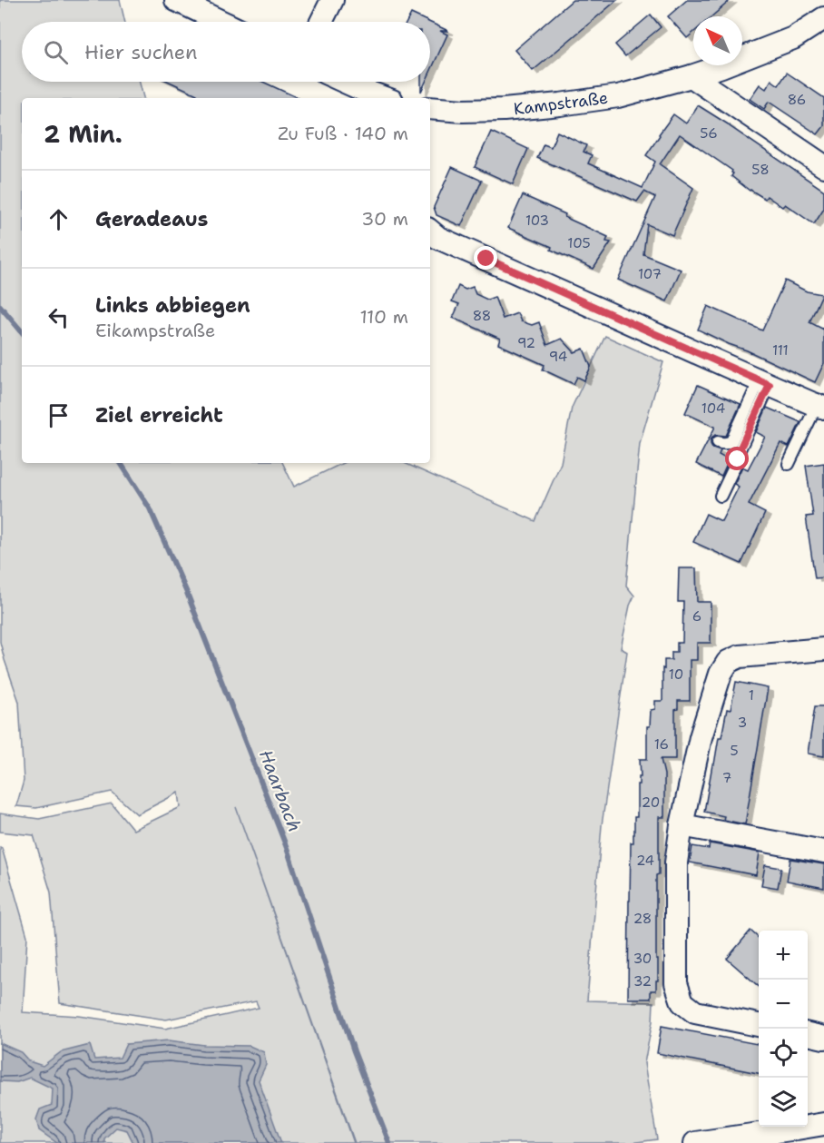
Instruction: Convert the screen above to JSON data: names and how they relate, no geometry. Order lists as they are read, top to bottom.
{
  "streets": {
    "street": ["Kampstraße"]
  },
  "water": ["Haarbach"],
  "house_numbers": [
    "86",
    "56",
    "58",
    "103",
    "105",
    "107",
    "88",
    "92",
    "111",
    "94",
    "104",
    "6",
    "10",
    "1",
    "3",
    "16",
    "5",
    "7",
    "20",
    "24",
    "28",
    "30",
    "32"
  ],
  "north": "top left",
  "page": {
    "search": "Hier suchen",
    "heading": ["2 Min.", "Zu Fuß · 140 m"],
    "list": [
      ["Geradeaus", "30 m"],
      ["Links abbiegen", "Eikampstraße", "110 m"],
      "Ziel erreicht"
    ],
    "map_buttons": ["+", "−"]
  }
}
